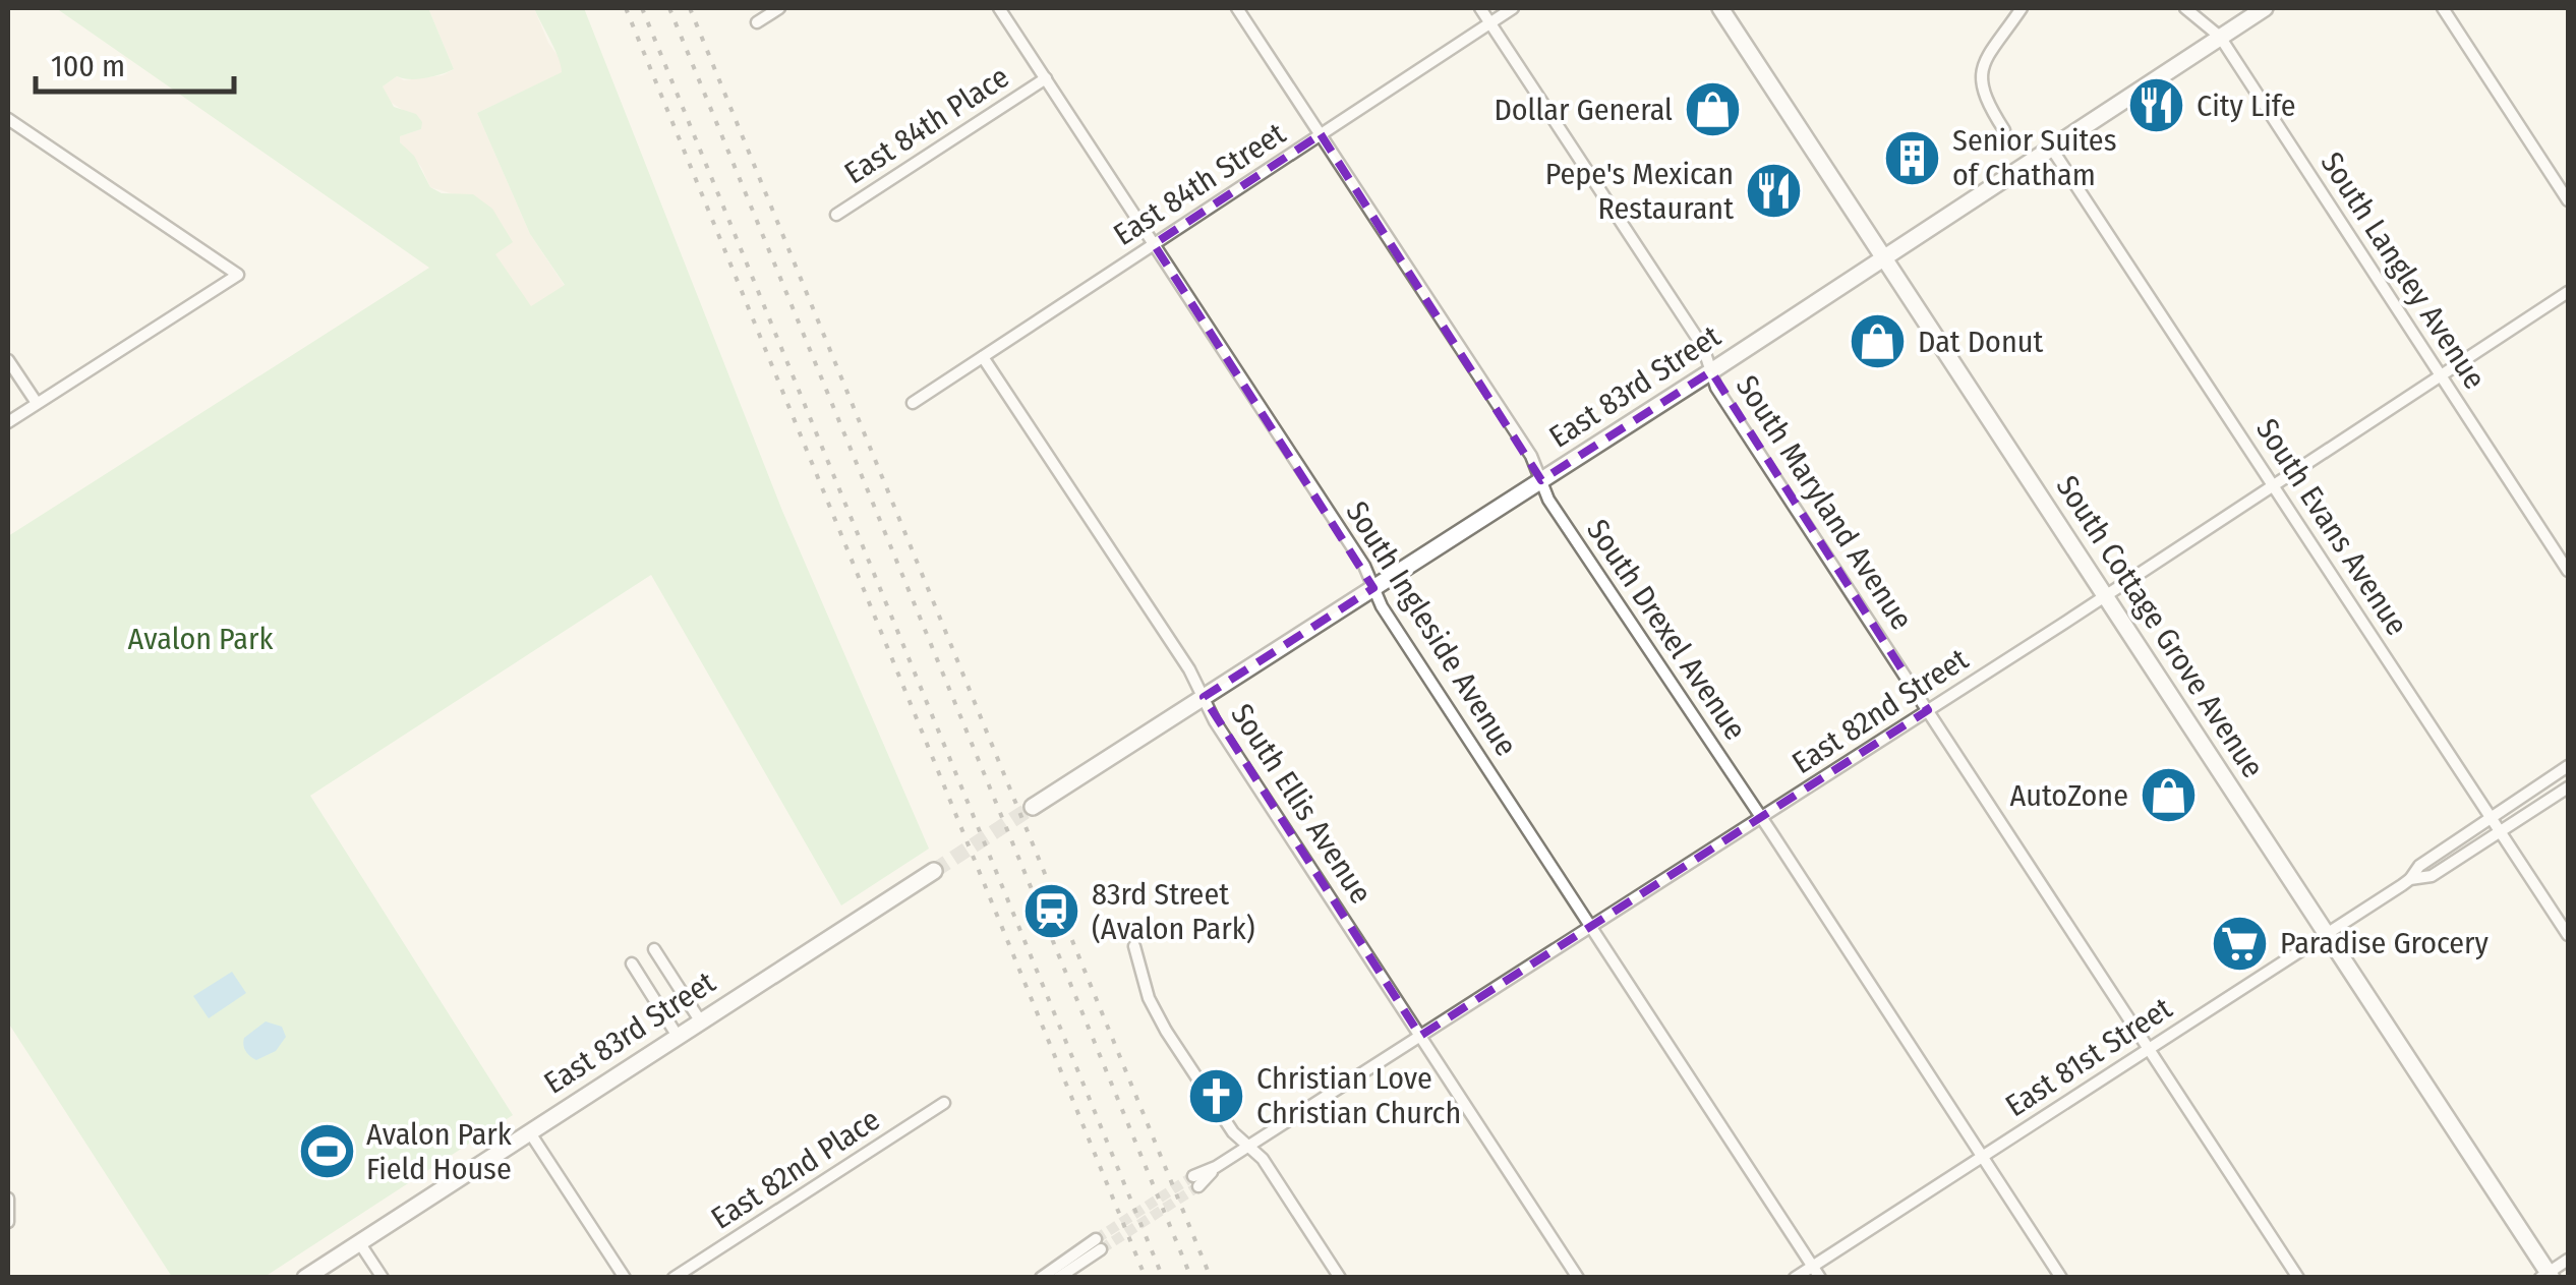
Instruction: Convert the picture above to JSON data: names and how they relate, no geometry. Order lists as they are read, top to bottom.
{
  "streets": {
    "street": [
      "East 84th Place",
      "East 84th Street",
      "South Langley Avenue",
      "East 83rd Street",
      "South Maryland Avenue",
      "South Evans Avenue",
      "South Cottage Grove Avenue",
      "South Ingleside Avenue",
      "South Drexel Avenue",
      "East 82nd Street",
      "South Ellis Avenue",
      "East 81st Street",
      "East 82nd Place"
    ]
  },
  "crossings": [
    ["East 84th Place", "South Ingleside Avenue"],
    ["East 84th Street", "South Maryland Avenue"],
    ["East 84th Street", "South Ingleside Avenue"],
    ["East 84th Street", "South Drexel Avenue"],
    ["East 84th Street", "South Ellis Avenue"],
    ["South Langley Avenue", "East 83rd Street"],
    ["South Langley Avenue", "East 82nd Street"],
    ["East 83rd Street", "South Maryland Avenue"],
    ["East 83rd Street", "South Evans Avenue"],
    ["East 83rd Street", "South Cottage Grove Avenue"],
    ["East 83rd Street", "South Ingleside Avenue"],
    ["East 83rd Street", "South Drexel Avenue"],
    ["East 83rd Street", "South Ellis Avenue"],
    ["South Maryland Avenue", "East 82nd Street"],
    ["South Maryland Avenue", "East 81st Street"],
    ["South Evans Avenue", "East 82nd Street"],
    ["South Evans Avenue", "East 81st Street"],
    ["South Cottage Grove Avenue", "East 82nd Street"],
    ["South Cottage Grove Avenue", "East 81st Street"],
    ["South Ingleside Avenue", "East 82nd Street"],
    ["South Ingleside Avenue", "East 81st Street"],
    ["South Drexel Avenue", "East 82nd Street"],
    ["South Drexel Avenue", "East 81st Street"],
    ["East 82nd Street", "South Ellis Avenue"]
  ],
  "parks": ["Avalon Park"],
  "places": {
    "restaurant": ["City Life", "Pepe's Mexican Restaurant"],
    "shop": ["Dollar General", "Dat Donut", "AutoZone"],
    "building": ["Senior Suites of Chatham"],
    "station": ["83rd Street (Avalon Park)"],
    "supermarket": ["Paradise Grocery"],
    "church": ["Christian Love Christian Church"],
    "sports": ["Avalon Park Field House"]
  },
  "scale_bar": "100 m"
}
